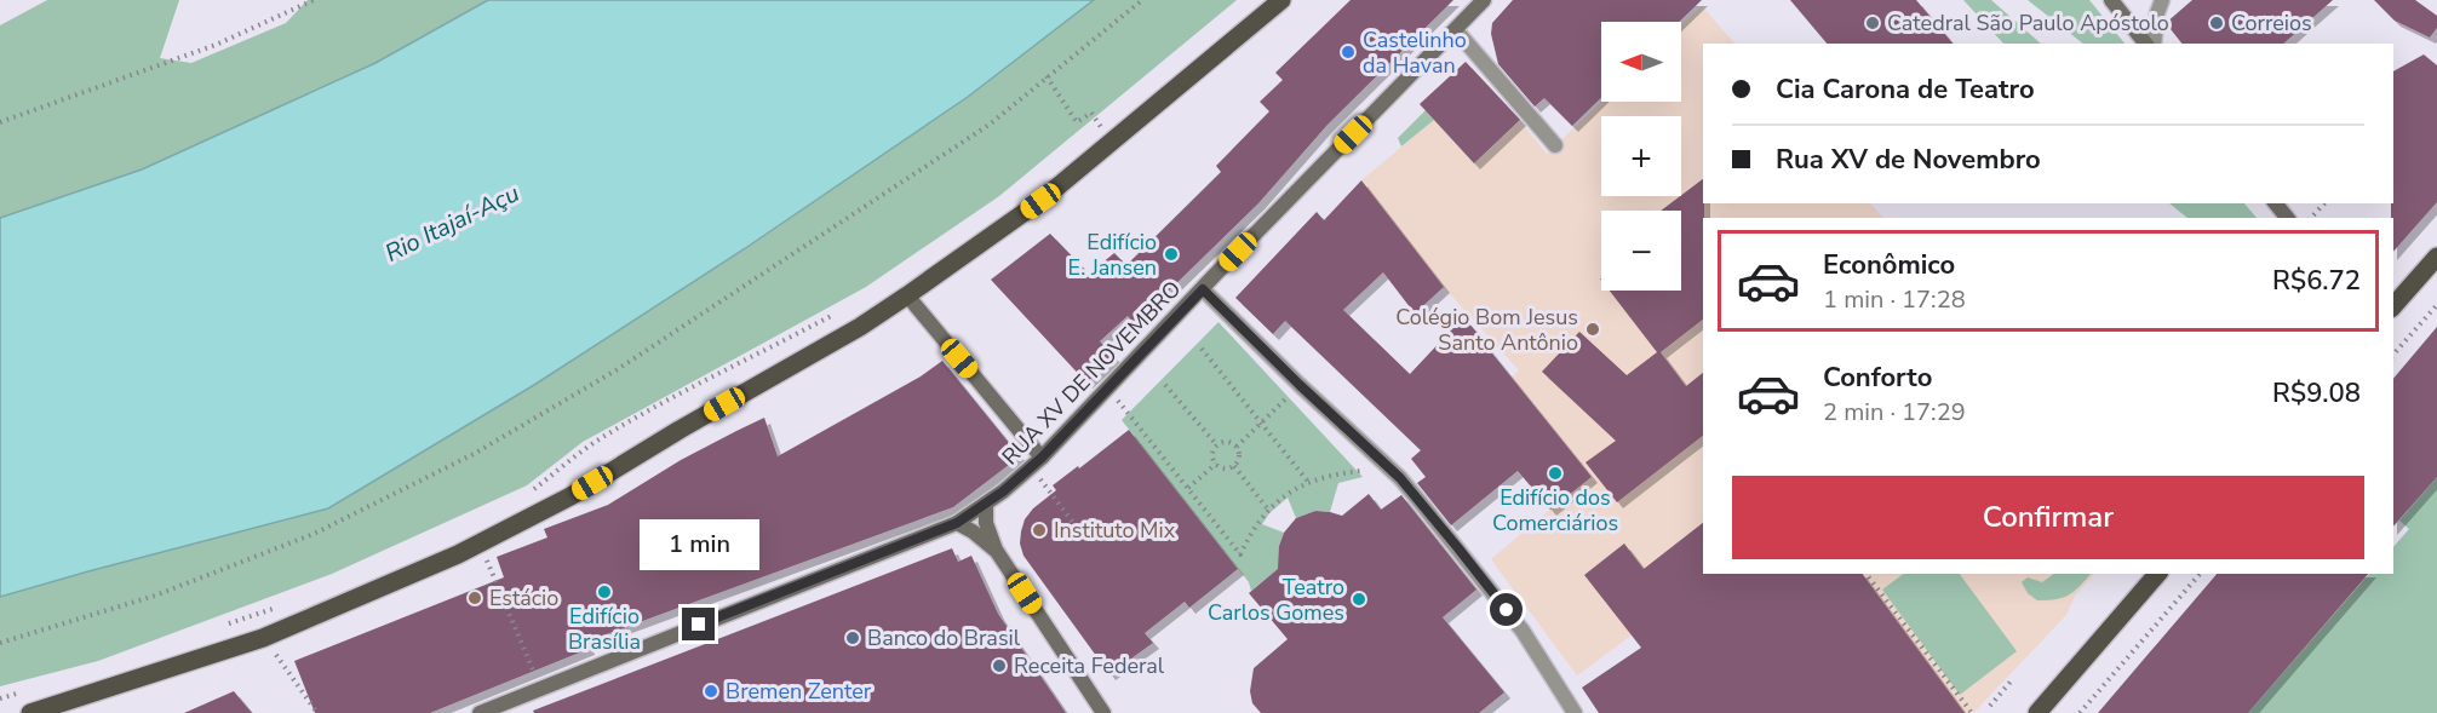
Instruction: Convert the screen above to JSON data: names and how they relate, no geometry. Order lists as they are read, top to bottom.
{
  "streets": {
    "street": ["RUA XV DE NOVEMBRO"]
  },
  "water": ["Rio Itajaí-Açu"],
  "places": [
    "Catedral São Paulo Apóstolo",
    "Correios",
    "Castelinho da Havan",
    "Edifício E. Jansen",
    "Colégio Bom Jesus Santo Antônio",
    "Edifício dos Comerciários",
    "Instituto Mix",
    "Edifício Brasília",
    "Estácio",
    "Teatro Carlos Gomes",
    "Banco do Brasil",
    "Receita Federal",
    "Bremen Zenter"
  ],
  "north": "left",
  "page": {
    "map_buttons": ["+", "−"],
    "banner": ["Cia Carona de Teatro", "Rua XV de Novembro"],
    "list": [
      {
        "name": "Econômico",
        "note": "1 min · 17:28",
        "value": "R$6.72"
      },
      {
        "name": "Conforto",
        "note": "2 min · 17:29",
        "value": "R$9.08"
      }
    ],
    "buttons": "Confirmar",
    "bubble": "1 min"
  }
}
